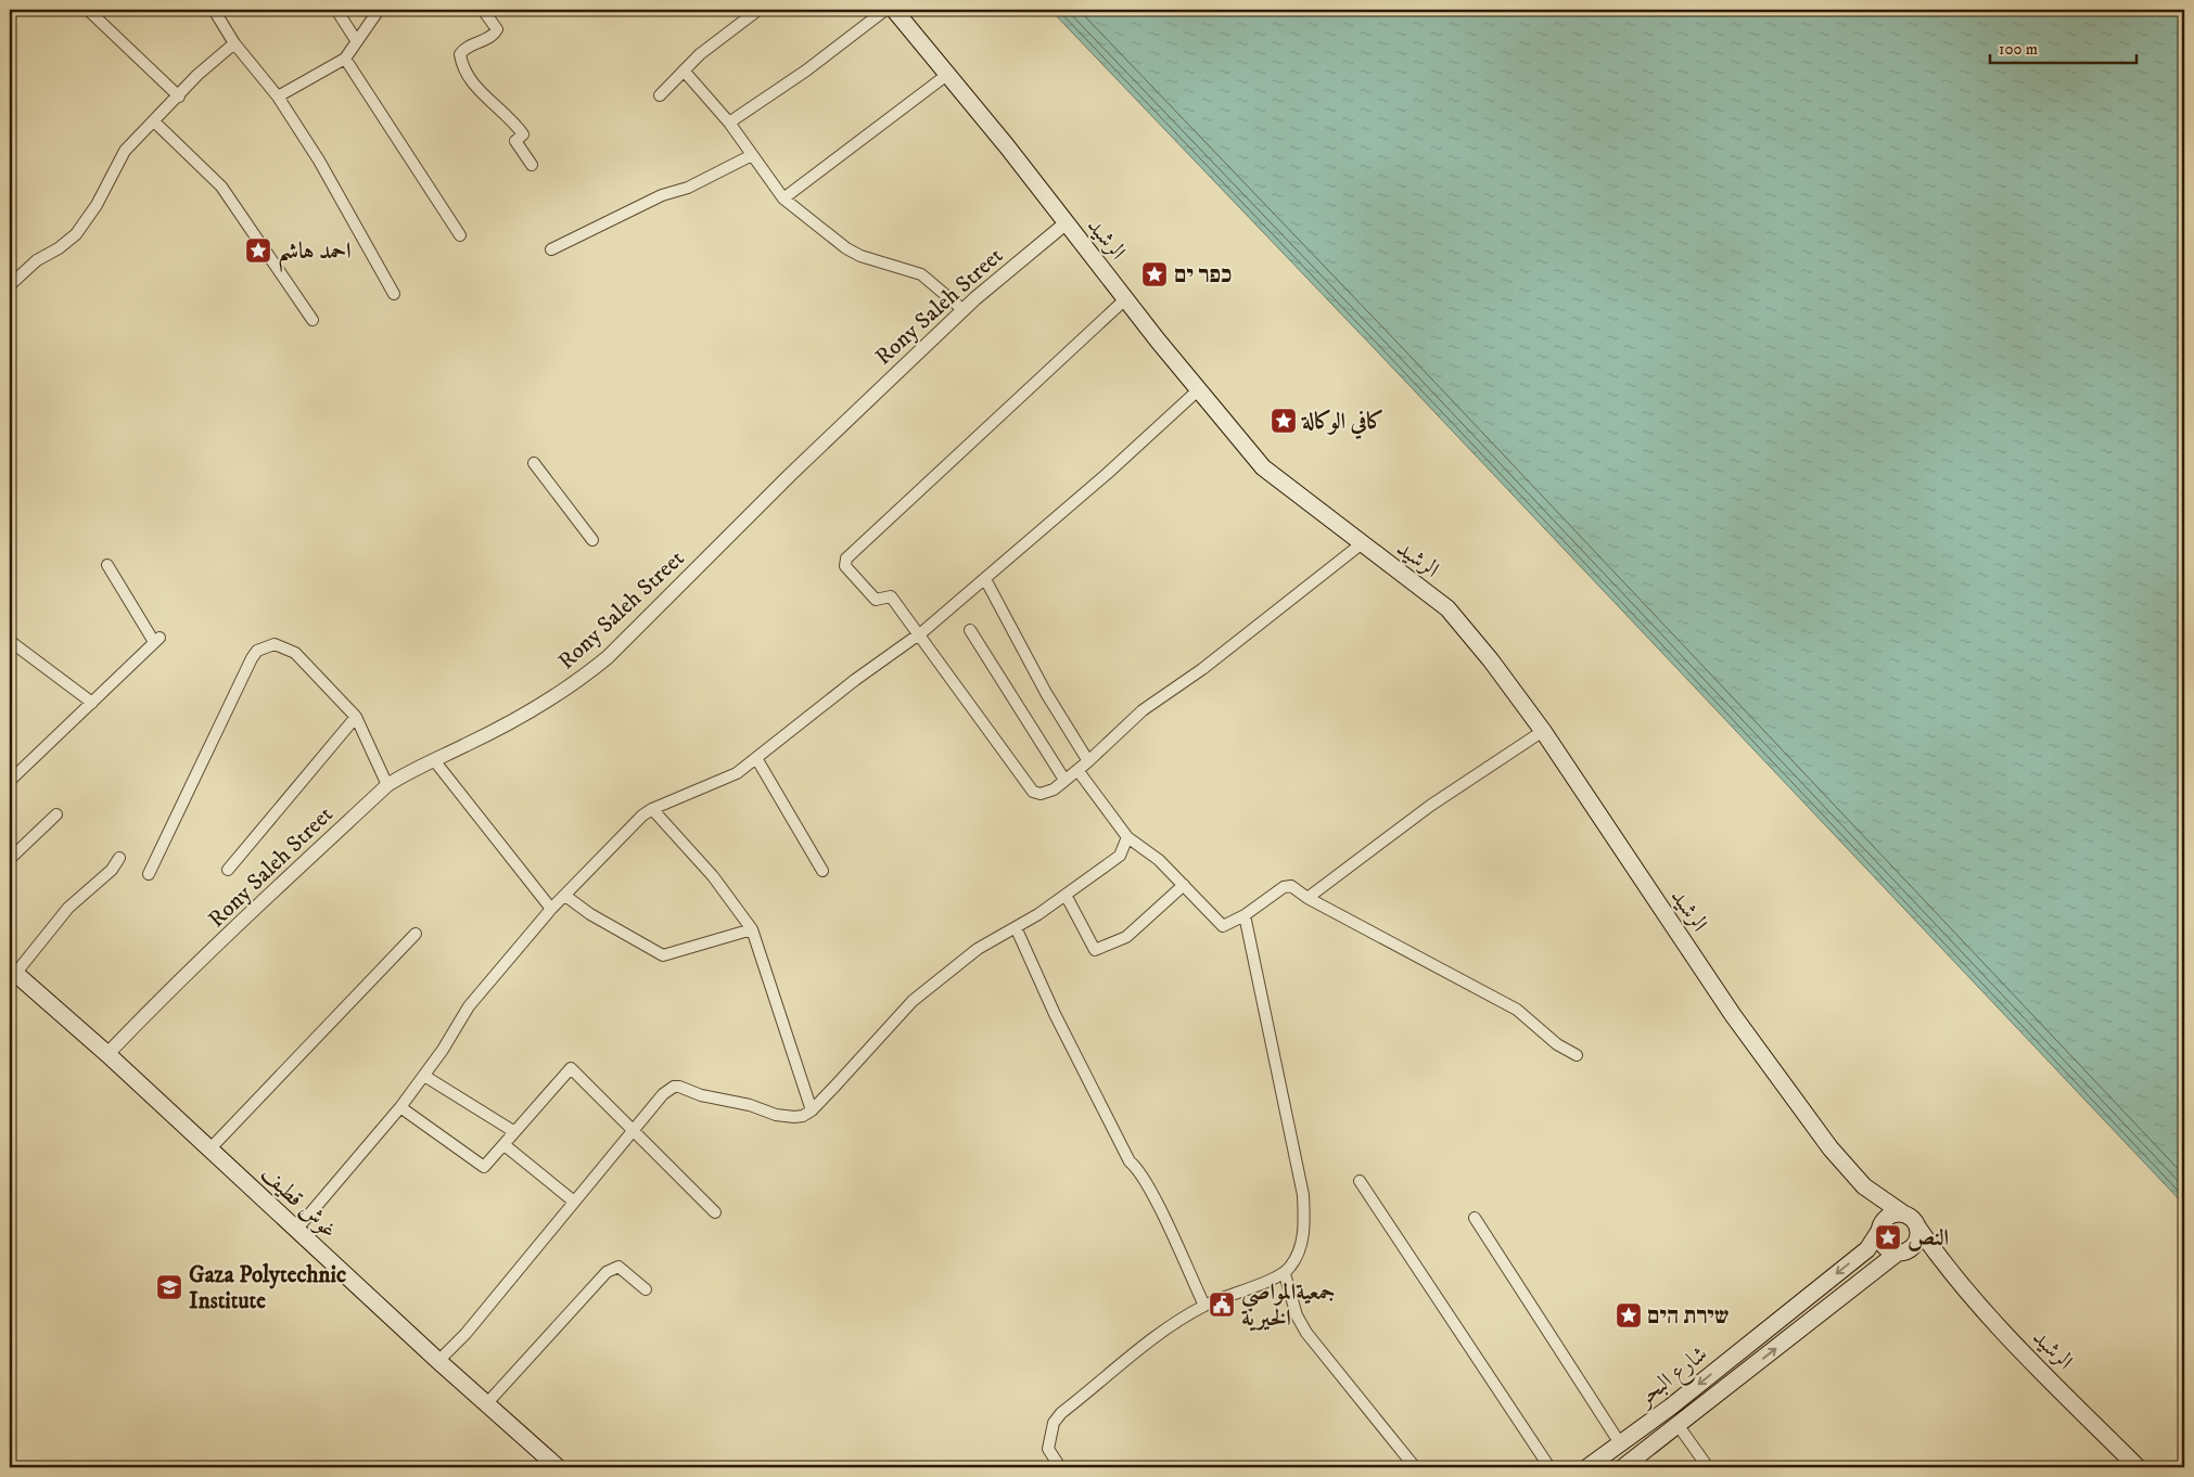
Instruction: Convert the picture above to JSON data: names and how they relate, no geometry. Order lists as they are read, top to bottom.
{
  "streets": {
    "main road": ["الرشيد", "غوش قطيف", "شارع البحر"],
    "street": ["Rony Saleh Street"]
  },
  "crossings": [
    ["الرشيد", "Rony Saleh Street"],
    ["الرشيد", "شارع البحر"],
    ["Rony Saleh Street", "غوش قطيف"]
  ],
  "places": {
    "place": [
      "احمد هاشم",
      "כפר ים",
      "كافي الوكالة",
      "النص",
      "שירת הים"
    ],
    "school or university": ["Gaza Polytechnic Institute"],
    "public building": ["جمعيةالمواصي الخيرية"]
  },
  "scale_bar": "100 m"
}
